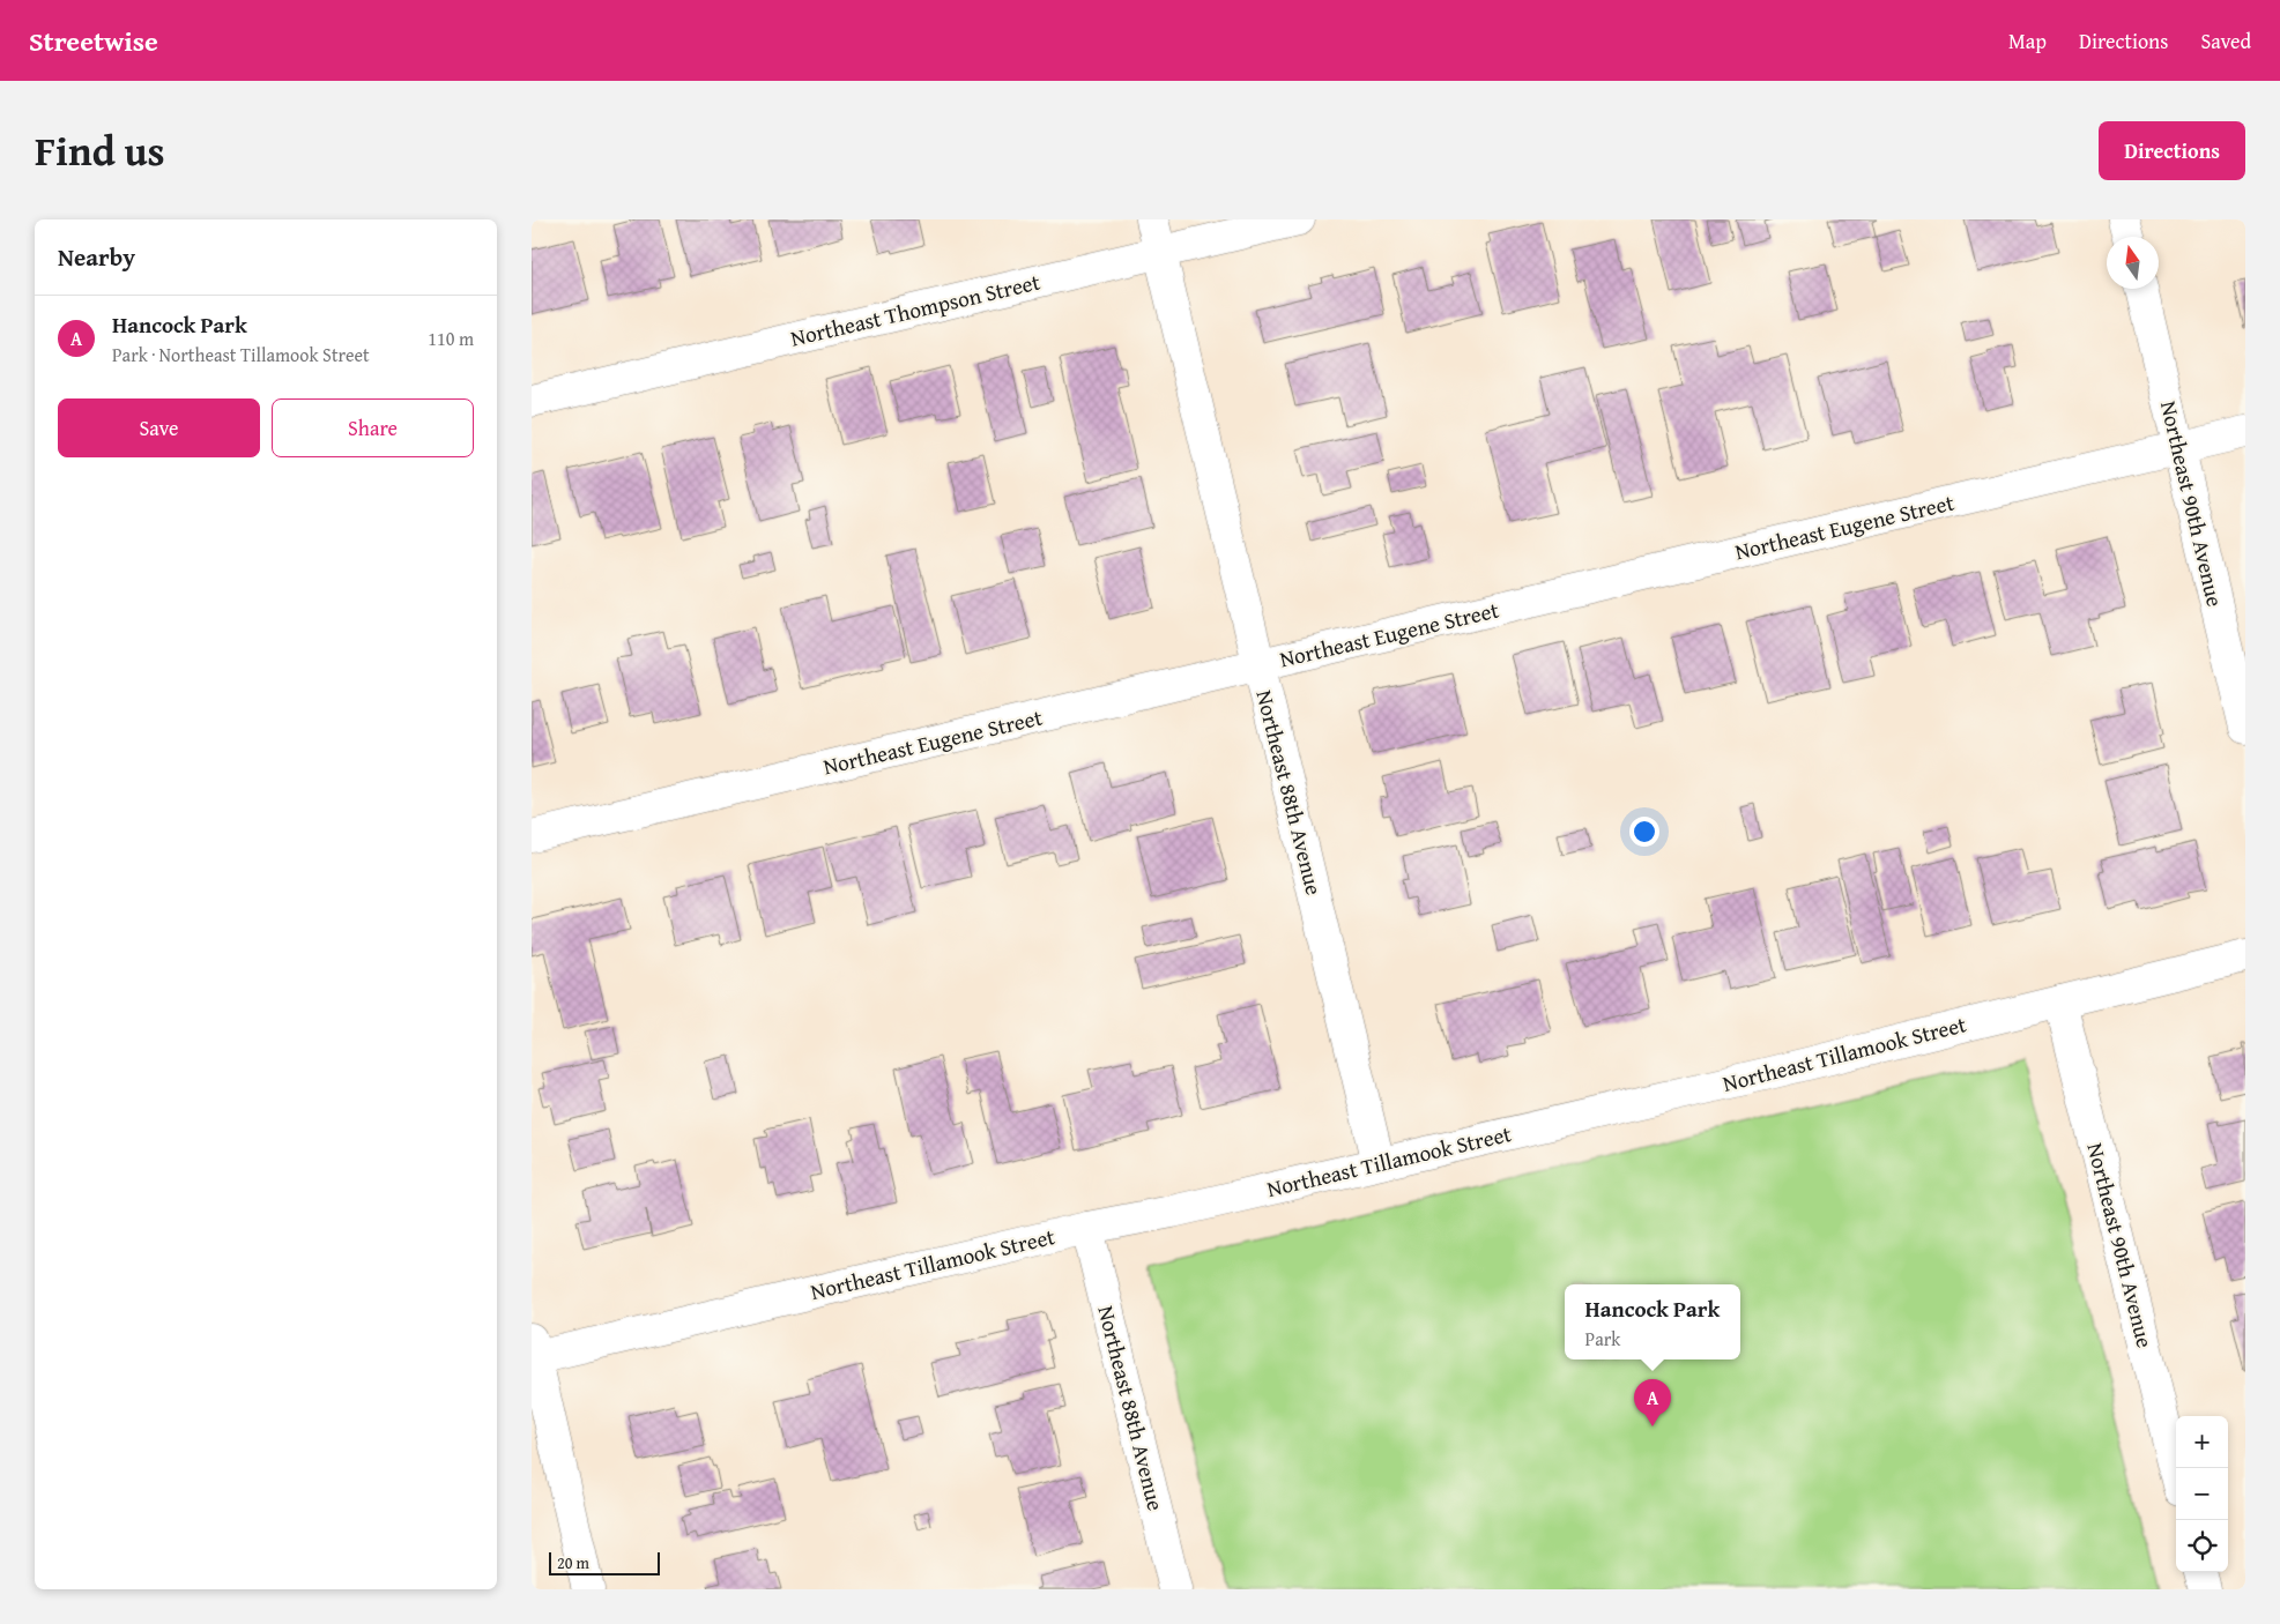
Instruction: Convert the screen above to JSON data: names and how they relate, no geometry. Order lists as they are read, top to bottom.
{
  "streets": {
    "street": [
      "Northeast Thompson Street",
      "Northeast 90th Avenue",
      "Northeast Eugene Street",
      "Northeast 88th Avenue",
      "Northeast Tillamook Street"
    ]
  },
  "crossings": [
    ["Northeast Thompson Street", "Northeast 88th Avenue"],
    ["Northeast 90th Avenue", "Northeast Eugene Street"],
    ["Northeast 90th Avenue", "Northeast Tillamook Street"],
    ["Northeast Eugene Street", "Northeast 88th Avenue"],
    ["Northeast 88th Avenue", "Northeast Tillamook Street"]
  ],
  "scale_bar": "20 m",
  "north": "top",
  "page": {
    "header": "Streetwise",
    "nav": ["Map", "Directions", "Saved"],
    "title": "Find us",
    "buttons": [
      "Directions",
      ["Save", "Share"]
    ],
    "heading": "Nearby",
    "list": [
      {
        "mark": "A",
        "name": "Hancock Park",
        "note": "Park · Northeast Tillamook Street",
        "value": "110 m"
      }
    ],
    "popup": ["Hancock Park", "Park"],
    "pins": "A",
    "map_buttons": ["+", "−"],
    "scale": "20 m"
  }
}
